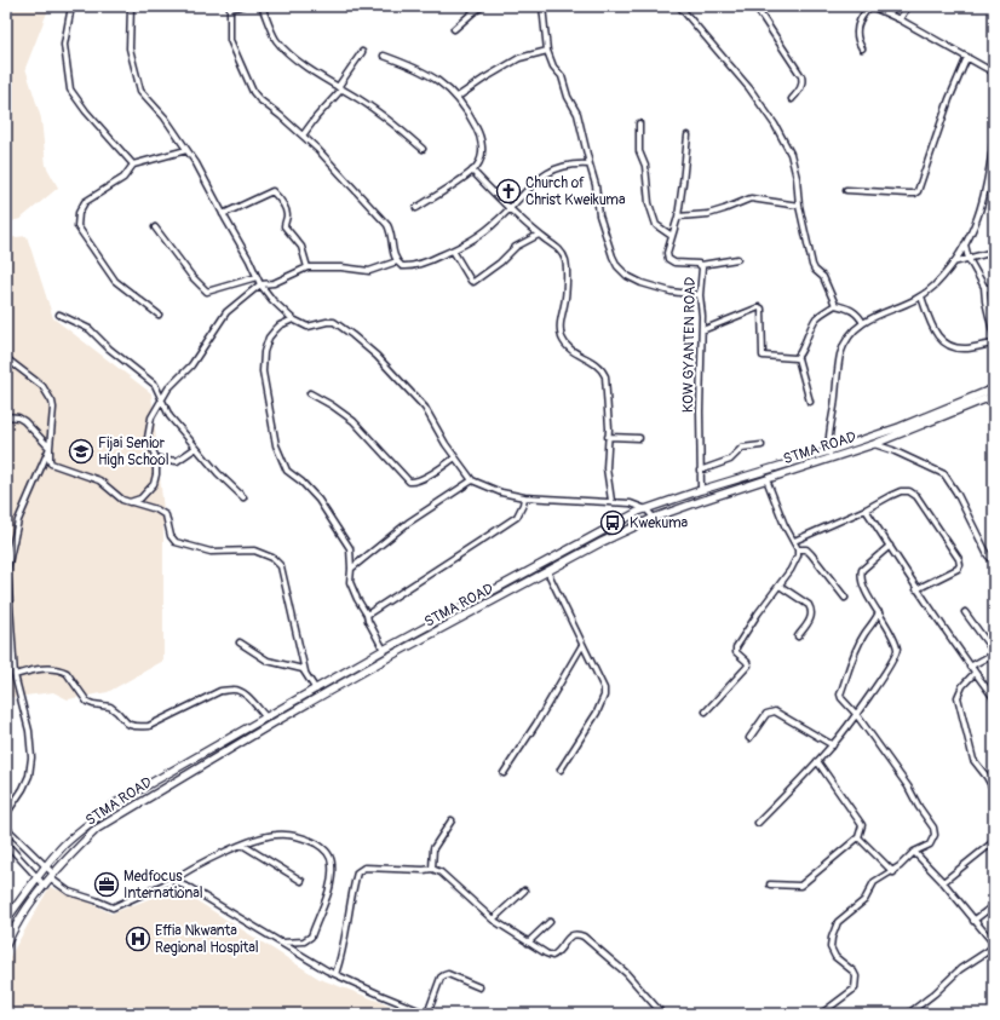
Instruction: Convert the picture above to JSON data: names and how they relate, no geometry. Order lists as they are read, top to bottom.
{
  "streets": {
    "main road": ["STMA ROAD"],
    "street": ["KOW GYANTEN ROAD"]
  },
  "crossings": [
    ["KOW GYANTEN ROAD", "STMA ROAD"]
  ],
  "places": {
    "church": ["Church of Christ Kweikuma"],
    "school or university": ["Fijai Senior High School"],
    "bus stop": ["Kwekuma"],
    "office": ["Medfocus International"],
    "hospital": ["Effia Nkwanta Regional Hospital"]
  }
}
